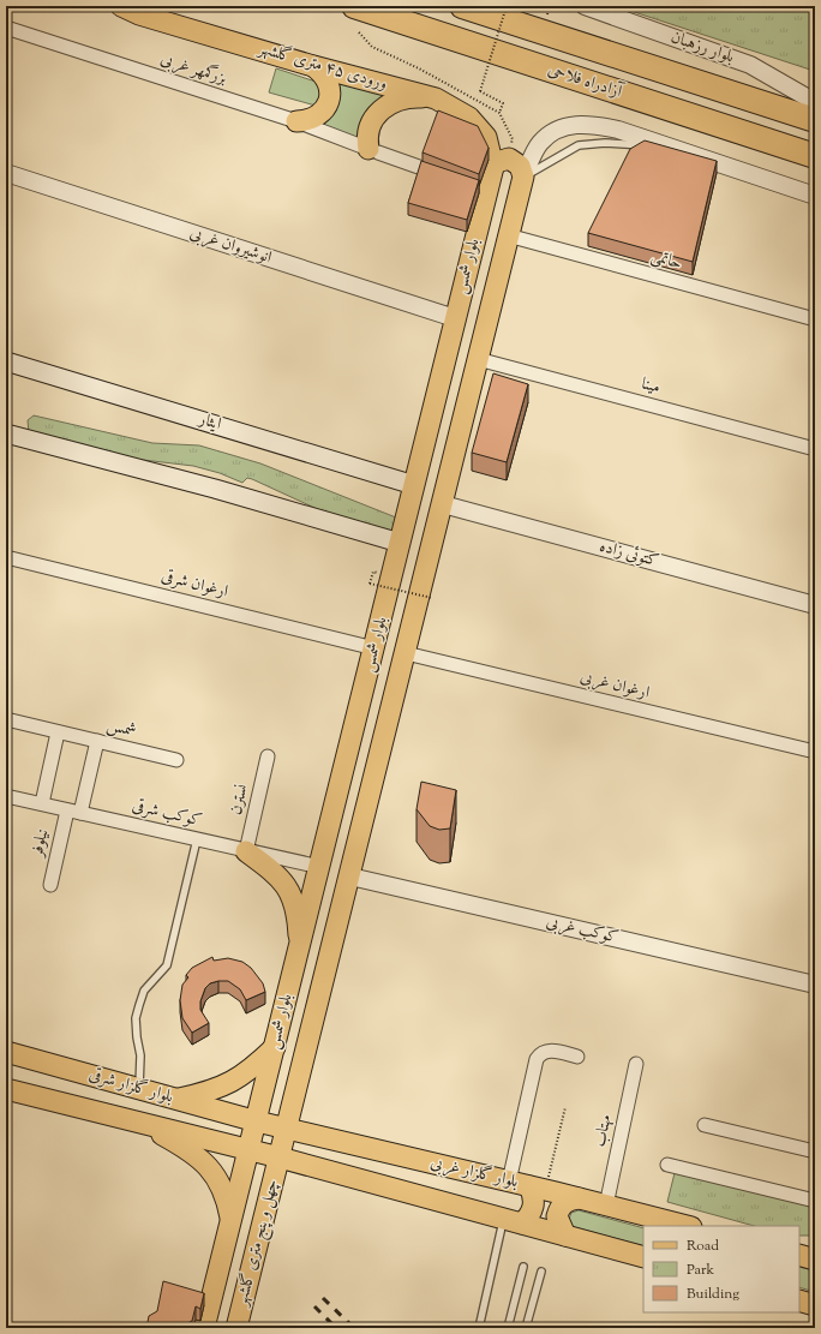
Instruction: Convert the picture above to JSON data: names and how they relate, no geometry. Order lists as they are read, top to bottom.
{
  "streets": {
    "highway": ["آزادراه فلاحی"],
    "main road": [
      "ورودی ۴۵ متری گلشهر",
      "بلوار شمس",
      "ایثار",
      "بلوار گلزار شرقی",
      "بلوار گلزار غربی",
      "چهل و پنج متری گلشهر"
    ],
    "street": [
      "بلوار رزهبان",
      "بزرگمهر غربی",
      "انوشیروان غربی",
      "حاتمی",
      "مینا",
      "کتوئی زاده",
      "ارغوان شرقی",
      "ارغوان غربی",
      "شمس",
      "نسترن",
      "کوکب شرقی",
      "نیلوفر",
      "کوکب غربی",
      "مهتاب"
    ]
  },
  "crossings": [
    ["ورودی ۴۵ متری گلشهر", "بلوار شمس"],
    ["انوشیروان غربی", "بلوار شمس"],
    ["حاتمی", "بلوار شمس"],
    ["بلوار شمس", "مینا"],
    ["بلوار شمس", "ایثار"],
    ["بلوار شمس", "کتوئی زاده"],
    ["بلوار شمس", "ارغوان شرقی"],
    ["بلوار شمس", "ارغوان غربی"],
    ["بلوار شمس", "کوکب شرقی"],
    ["بلوار شمس", "کوکب غربی"],
    ["بلوار شمس", "بلوار گلزار شرقی"],
    ["بلوار شمس", "بلوار گلزار غربی"],
    ["بلوار شمس", "چهل و پنج متری گلشهر"],
    ["شمس", "نیلوفر"],
    ["نسترن", "کوکب شرقی"],
    ["کوکب شرقی", "نیلوفر"],
    ["بلوار گلزار شرقی", "بلوار گلزار غربی"],
    ["مهتاب", "بلوار گلزار غربی"],
    ["بلوار گلزار غربی", "چهل و پنج متری گلشهر"]
  ],
  "legend": ["Road", "Park", "Building"]
}
